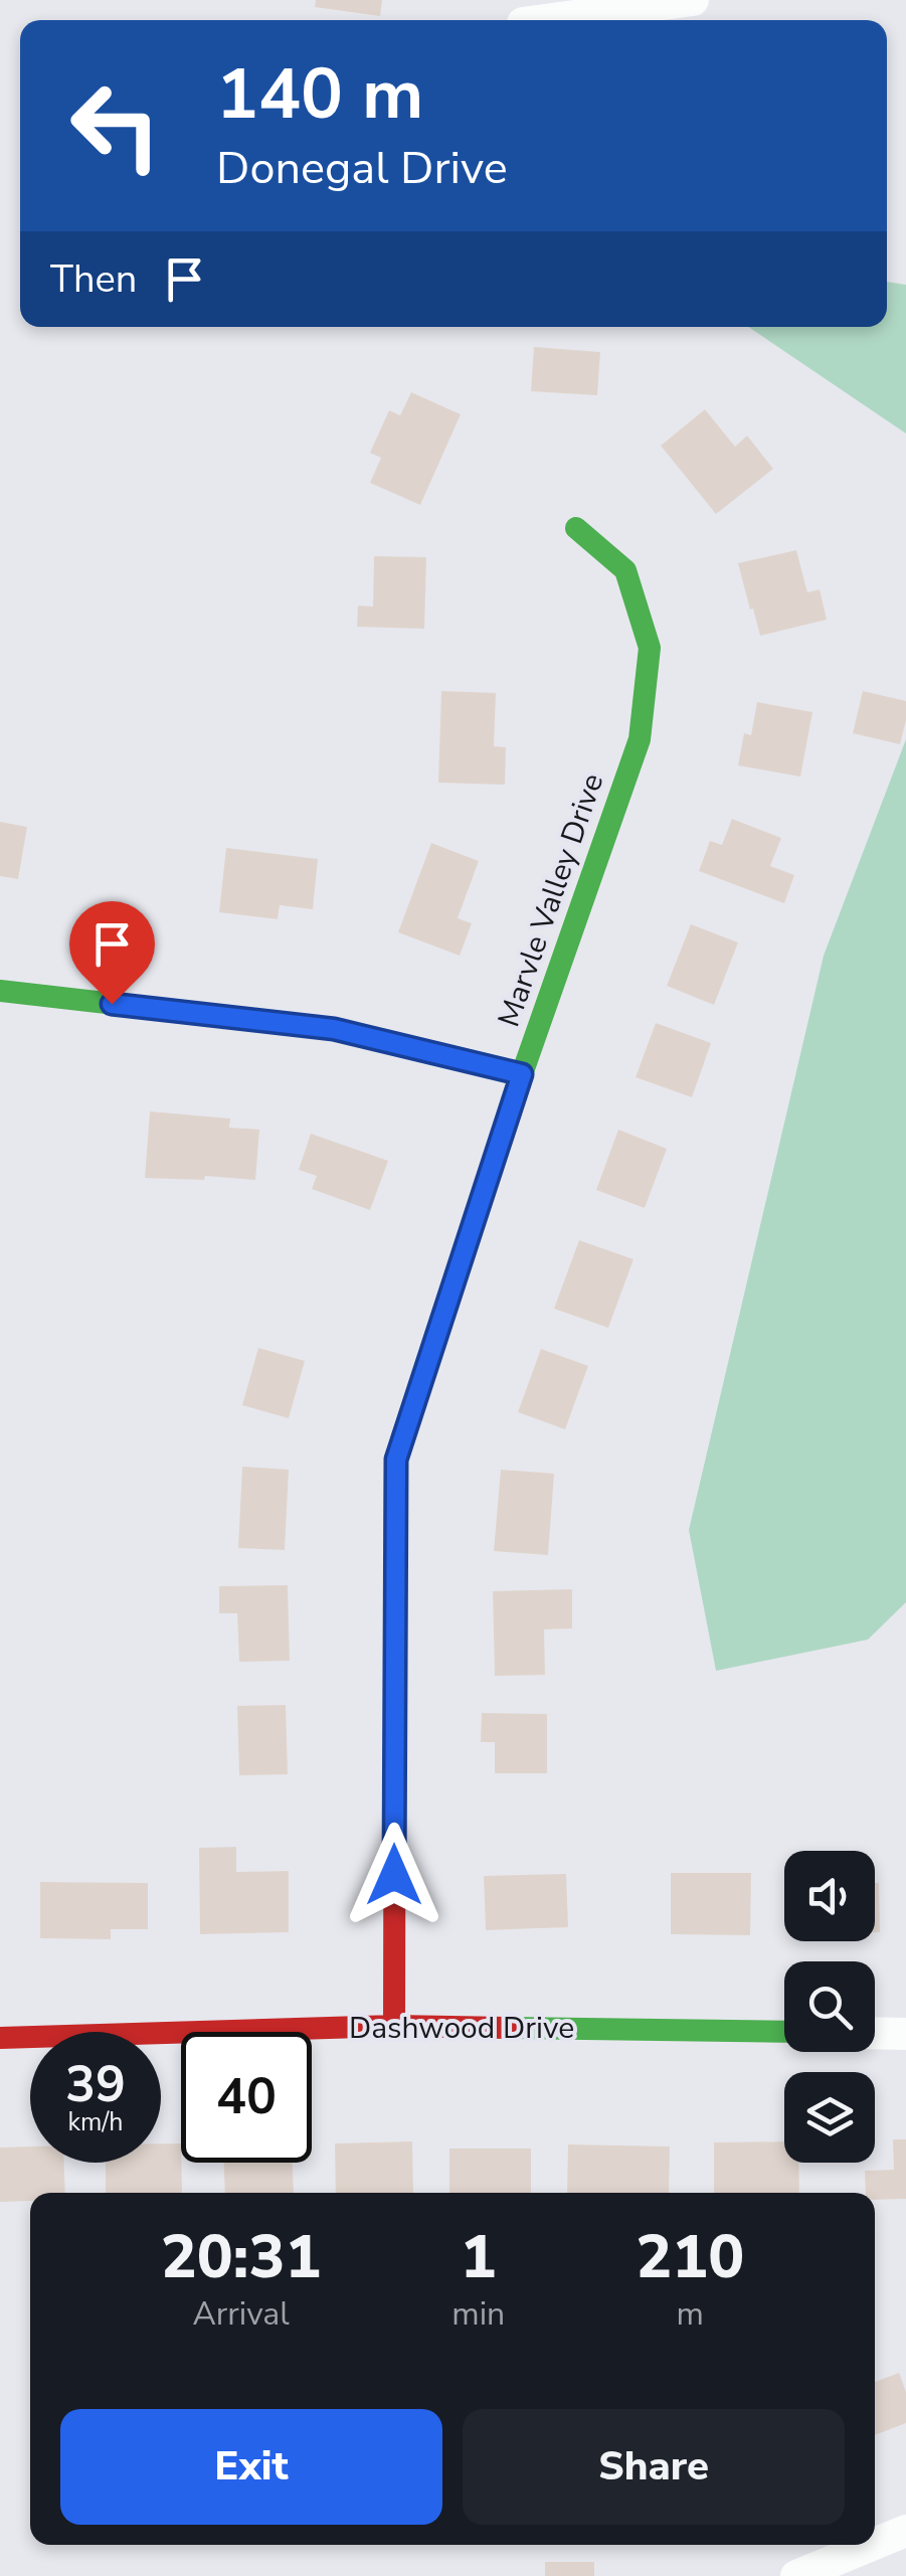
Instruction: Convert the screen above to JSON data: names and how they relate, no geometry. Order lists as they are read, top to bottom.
{
  "streets": {
    "street": ["Marvle Valley Drive", "Dashwood Drive"]
  },
  "crossings": [
    ["Marvle Valley Drive", "Dashwood Drive"]
  ],
  "page": {
    "turn": ["140 m", "Donegal Drive"],
    "then": "Then",
    "speed": "39 km/h",
    "limit": "40",
    "eta": [
      "20:31",
      "Arrival",
      "1",
      "min",
      "210",
      "m"
    ],
    "buttons": ["Exit", "Share"]
  }
}
